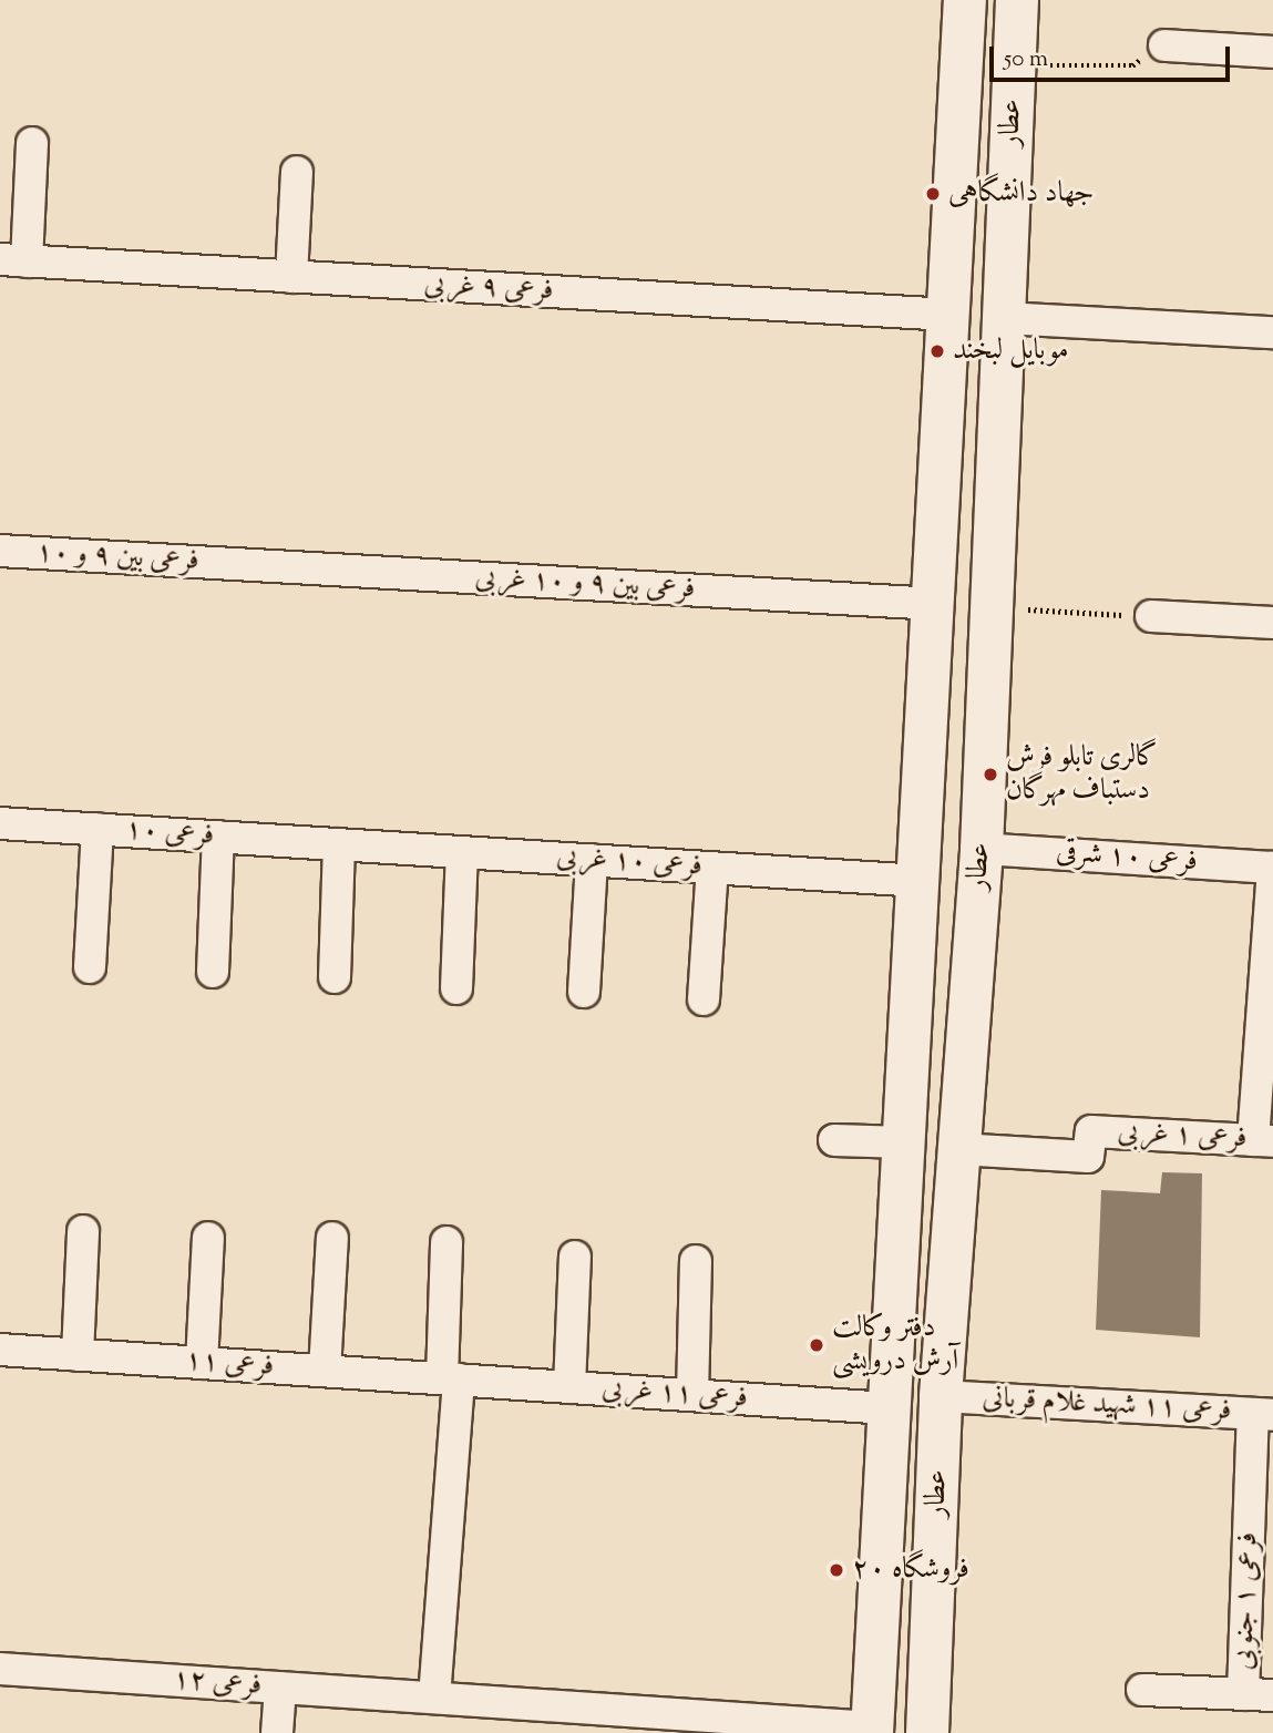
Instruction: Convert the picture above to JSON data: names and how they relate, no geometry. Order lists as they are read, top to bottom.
{
  "streets": {
    "main road": ["عطار"],
    "street": [
      "فرعی ۹ غربی",
      "فرعی بین ۹ و ۱۰",
      "فرعی بین ۹ و ۱۰ غربی",
      "فرعی ۱۰",
      "فرعی ۱۰ شرقی",
      "فرعی ۱۰ غربی",
      "فرعی ۱ غربی",
      "فرعی ۱۱",
      "فرعی ۱۱ غربی",
      "فرعی ۱۱ شهید غلام قربانی",
      "فرعی ۱ جنوبی",
      "فرعی ۱۲"
    ]
  },
  "crossings": [
    ["عطار", "فرعی ۹ غربی"],
    ["عطار", "فرعی بین ۹ و ۱۰ غربی"],
    ["عطار", "فرعی ۱۰ شرقی"],
    ["عطار", "فرعی ۱۰ غربی"],
    ["عطار", "فرعی ۱ غربی"],
    ["عطار", "فرعی ۱۱ غربی"],
    ["عطار", "فرعی ۱۱ شهید غلام قربانی"],
    ["عطار", "فرعی ۱۲"],
    ["فرعی بین ۹ و ۱۰", "فرعی بین ۹ و ۱۰ غربی"],
    ["فرعی ۱۰", "فرعی ۱۰ غربی"],
    ["فرعی ۱۱", "فرعی ۱۱ غربی"],
    ["فرعی ۱۱ شهید غلام قربانی", "فرعی ۱ جنوبی"]
  ],
  "places": [
    "جهاد دانشگاهی",
    "موبایل لبخند",
    "گالری تابلو فرش دستباف مهرگان",
    "دفتر وکالت آرش درویشی",
    "فروشگاه ۲۰"
  ],
  "scale_bar": "50 m"
}
